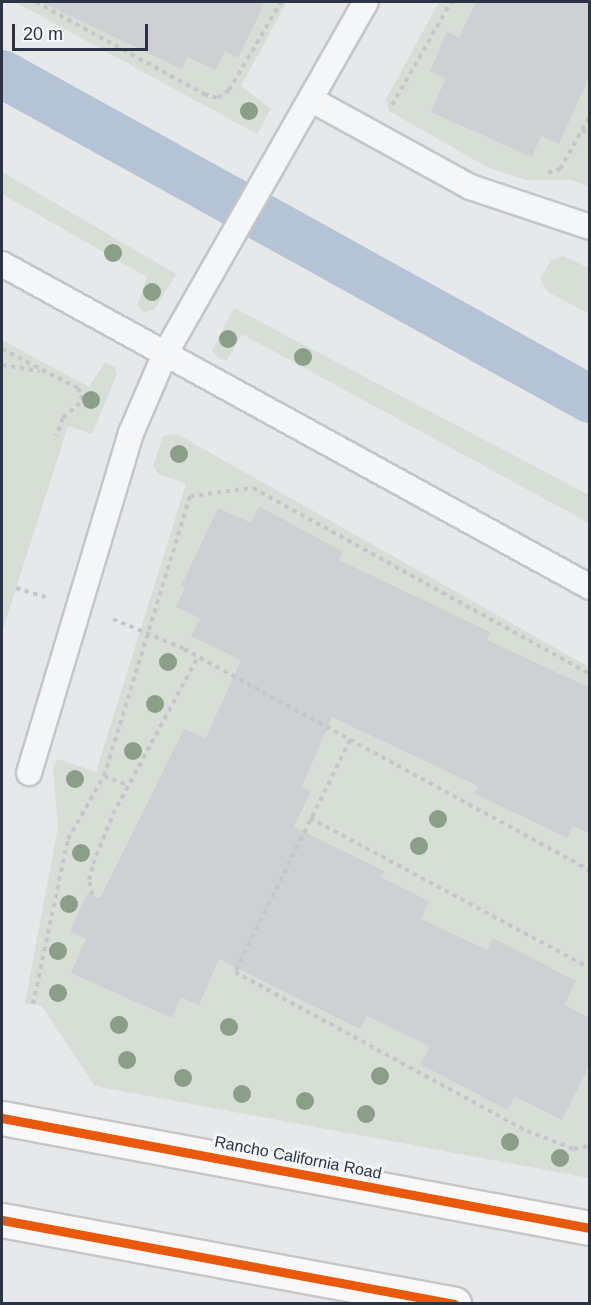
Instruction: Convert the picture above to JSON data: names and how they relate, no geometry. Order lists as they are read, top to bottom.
{
  "streets": {
    "main road": ["Rancho California Road"]
  },
  "scale_bar": "20 m"
}
